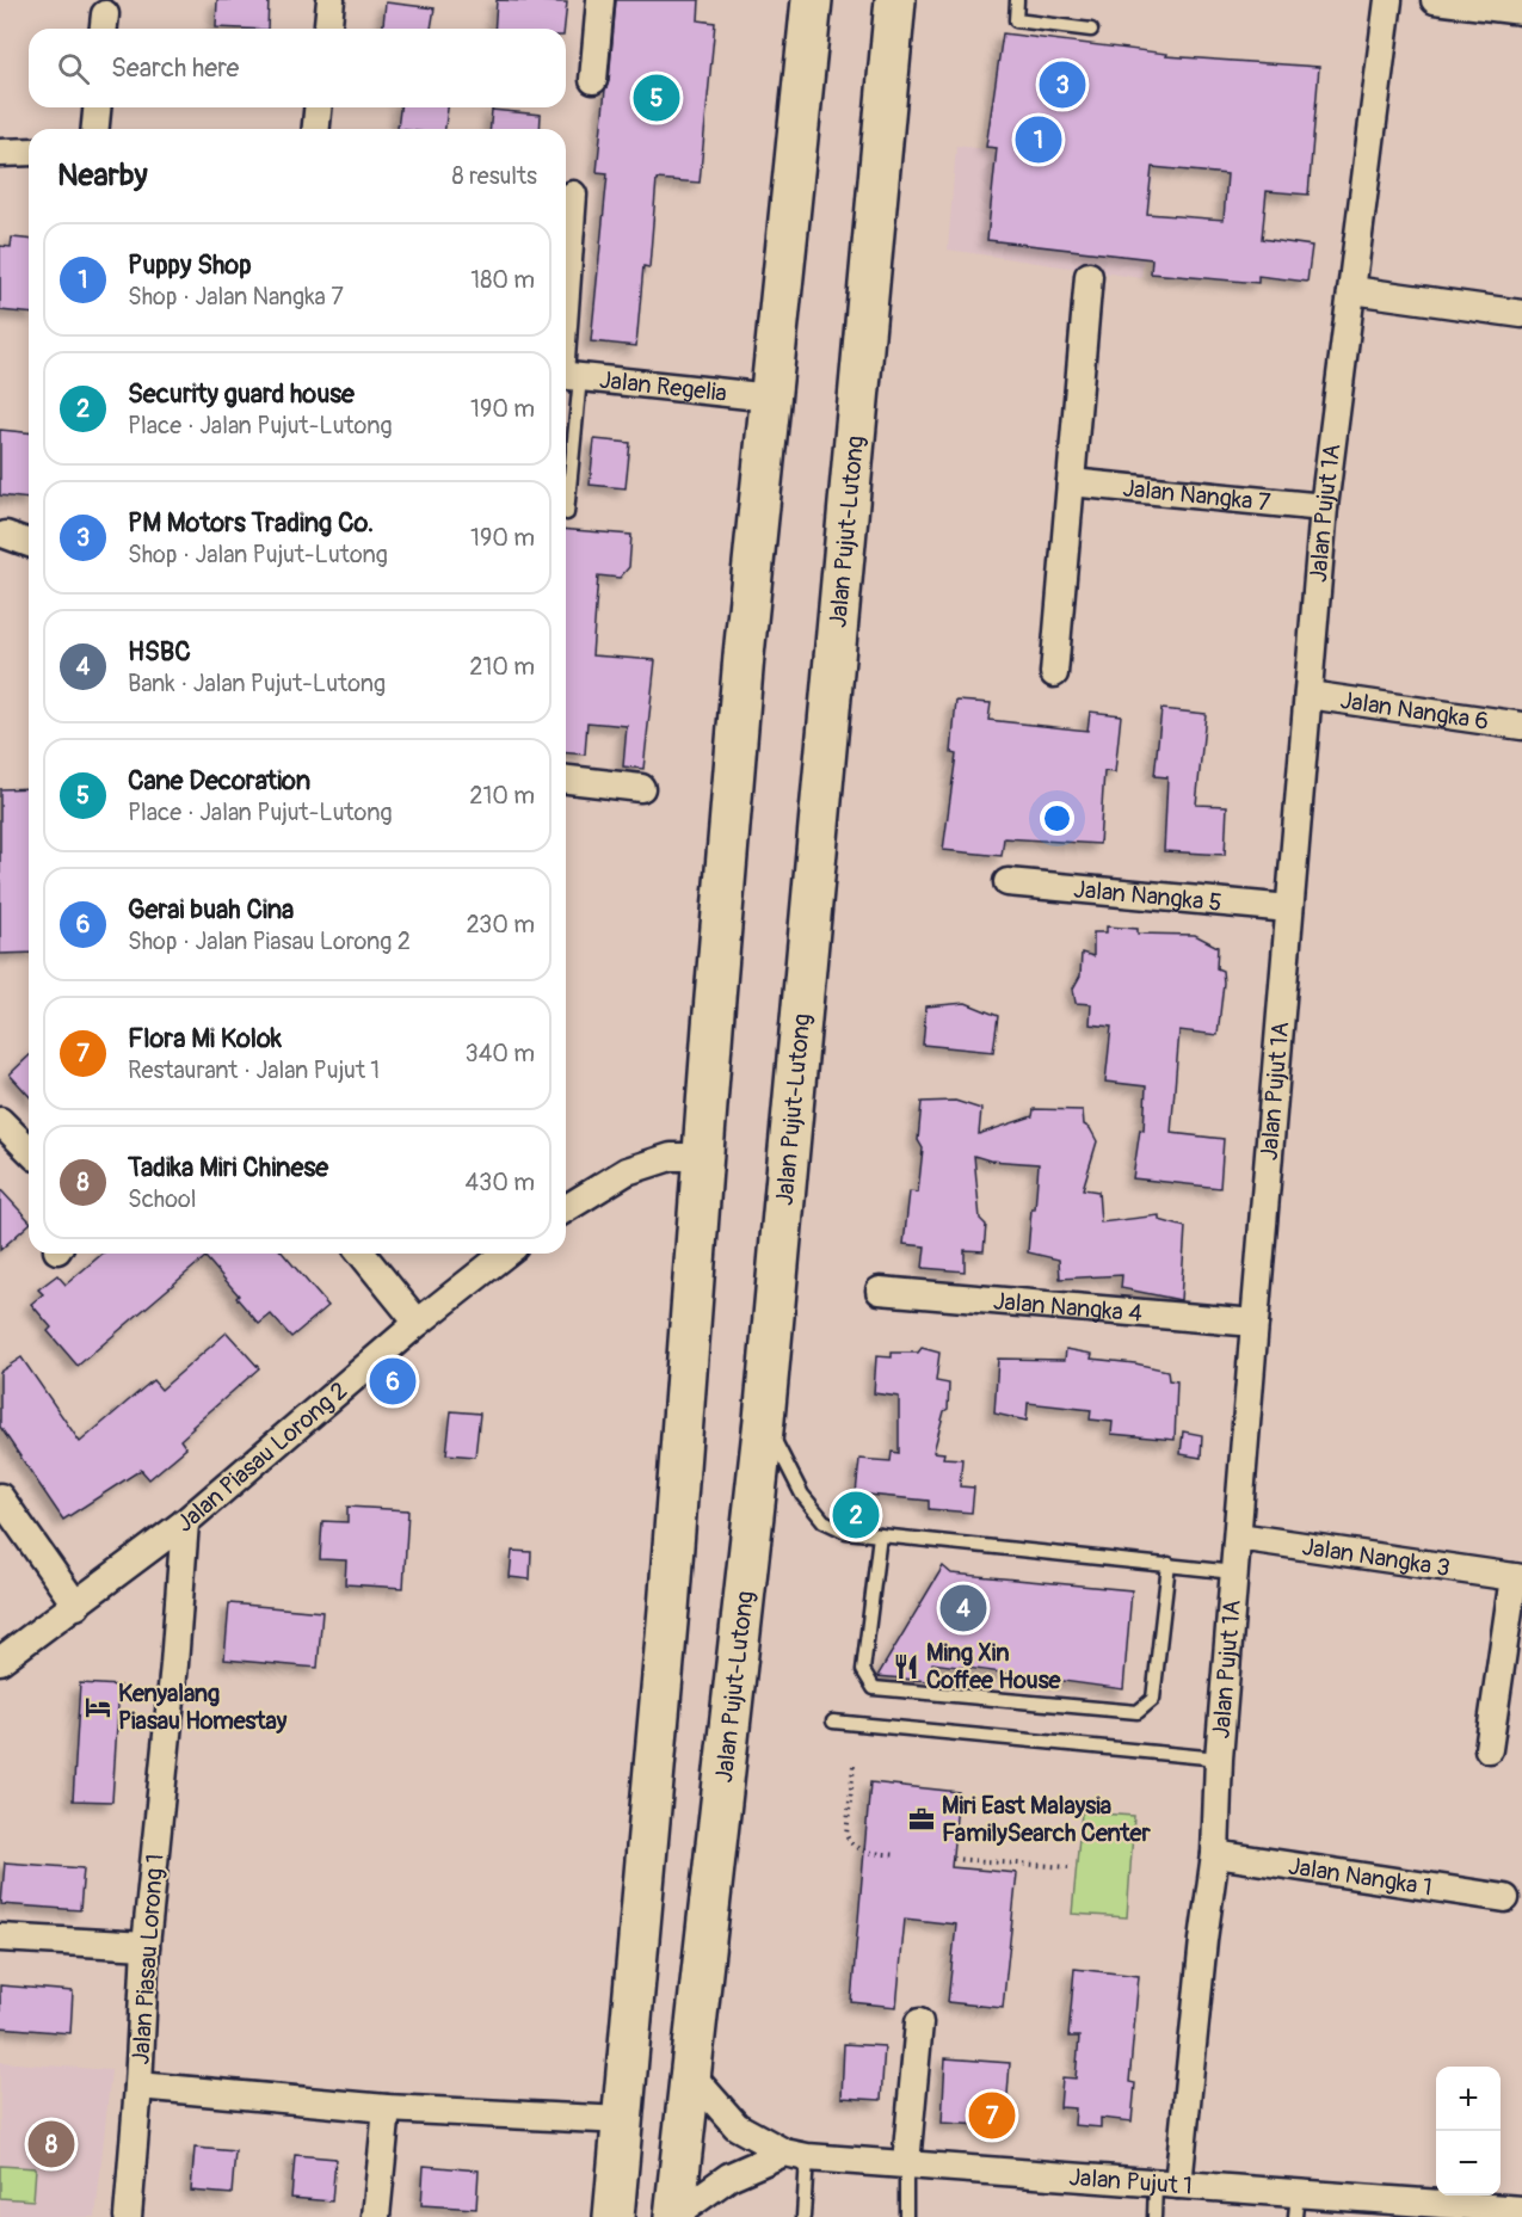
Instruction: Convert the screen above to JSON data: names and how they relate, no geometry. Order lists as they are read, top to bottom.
{
  "streets": {
    "highway": ["Jalan Pujut-Lutong"],
    "street": [
      "Jalan Regelia",
      "Jalan Nangka 7",
      "Jalan Pujut 1A",
      "Jalan Nangka 6",
      "Jalan Nangka 5",
      "Jalan Nangka 4",
      "Jalan Piasau Lorong 2",
      "Jalan Nangka 3",
      "Jalan Nangka 1",
      "Jalan Piasau Lorong 1",
      "Jalan Pujut 1"
    ]
  },
  "crossings": [
    ["Jalan Nangka 7", "Jalan Pujut 1A"],
    ["Jalan Pujut 1A", "Jalan Nangka 6"],
    ["Jalan Pujut 1A", "Jalan Nangka 5"],
    ["Jalan Pujut 1A", "Jalan Nangka 4"],
    ["Jalan Pujut 1A", "Jalan Nangka 3"],
    ["Jalan Pujut 1A", "Jalan Nangka 1"],
    ["Jalan Pujut 1A", "Jalan Pujut 1"],
    ["Jalan Pujut-Lutong", "Jalan Pujut 1"],
    ["Jalan Piasau Lorong 2", "Jalan Piasau Lorong 1"]
  ],
  "places": {
    "restaurant": ["Ming Xin Coffee House"],
    "hotel": ["Kenyalang Piasau Homestay"],
    "office": ["Miri East Malaysia FamilySearch Center"]
  },
  "page": {
    "search": "Search here",
    "pins": [
      "3",
      "5",
      "1",
      "6",
      "2",
      "4",
      "7",
      "8"
    ],
    "heading": ["Nearby", "8 results"],
    "list": [
      {
        "mark": "1",
        "name": "Puppy Shop",
        "note": "Shop · Jalan Nangka 7",
        "value": "180 m"
      },
      {
        "mark": "2",
        "name": "Security guard house",
        "note": "Place · Jalan Pujut-Lutong",
        "value": "190 m"
      },
      {
        "mark": "3",
        "name": "PM Motors Trading Co.",
        "note": "Shop · Jalan Pujut-Lutong",
        "value": "190 m"
      },
      {
        "mark": "4",
        "name": "HSBC",
        "note": "Bank · Jalan Pujut-Lutong",
        "value": "210 m"
      },
      {
        "mark": "5",
        "name": "Cane Decoration",
        "note": "Place · Jalan Pujut-Lutong",
        "value": "210 m"
      },
      {
        "mark": "6",
        "name": "Gerai buah Cina",
        "note": "Shop · Jalan Piasau Lorong 2",
        "value": "230 m"
      },
      {
        "mark": "7",
        "name": "Flora Mi Kolok",
        "note": "Restaurant · Jalan Pujut 1",
        "value": "340 m"
      },
      {
        "mark": "8",
        "name": "Tadika Miri Chinese",
        "note": "School",
        "value": "430 m"
      }
    ],
    "map_buttons": ["+", "−"]
  }
}
